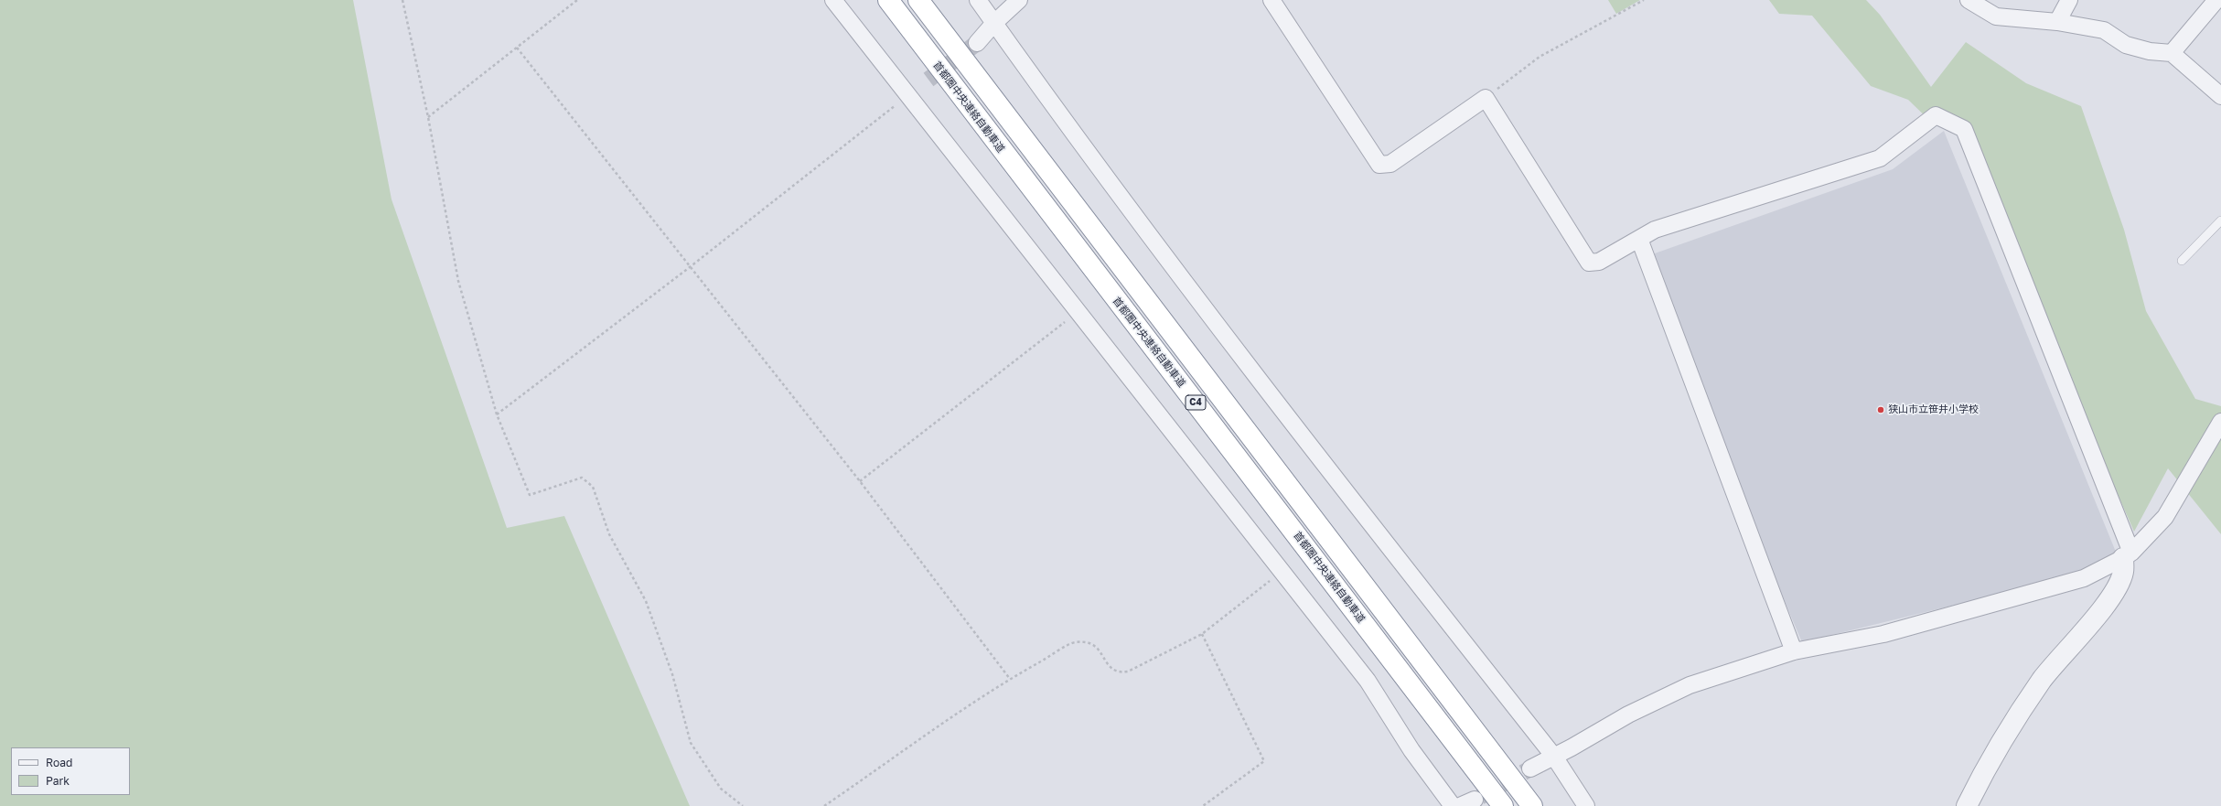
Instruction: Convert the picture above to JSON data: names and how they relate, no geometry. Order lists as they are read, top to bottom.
{
  "streets": {
    "highway": ["首都圏中央連絡自動車道", "C4"]
  },
  "places": ["狭山市立笹井小学校"],
  "legend": ["Road", "Park"]
}
